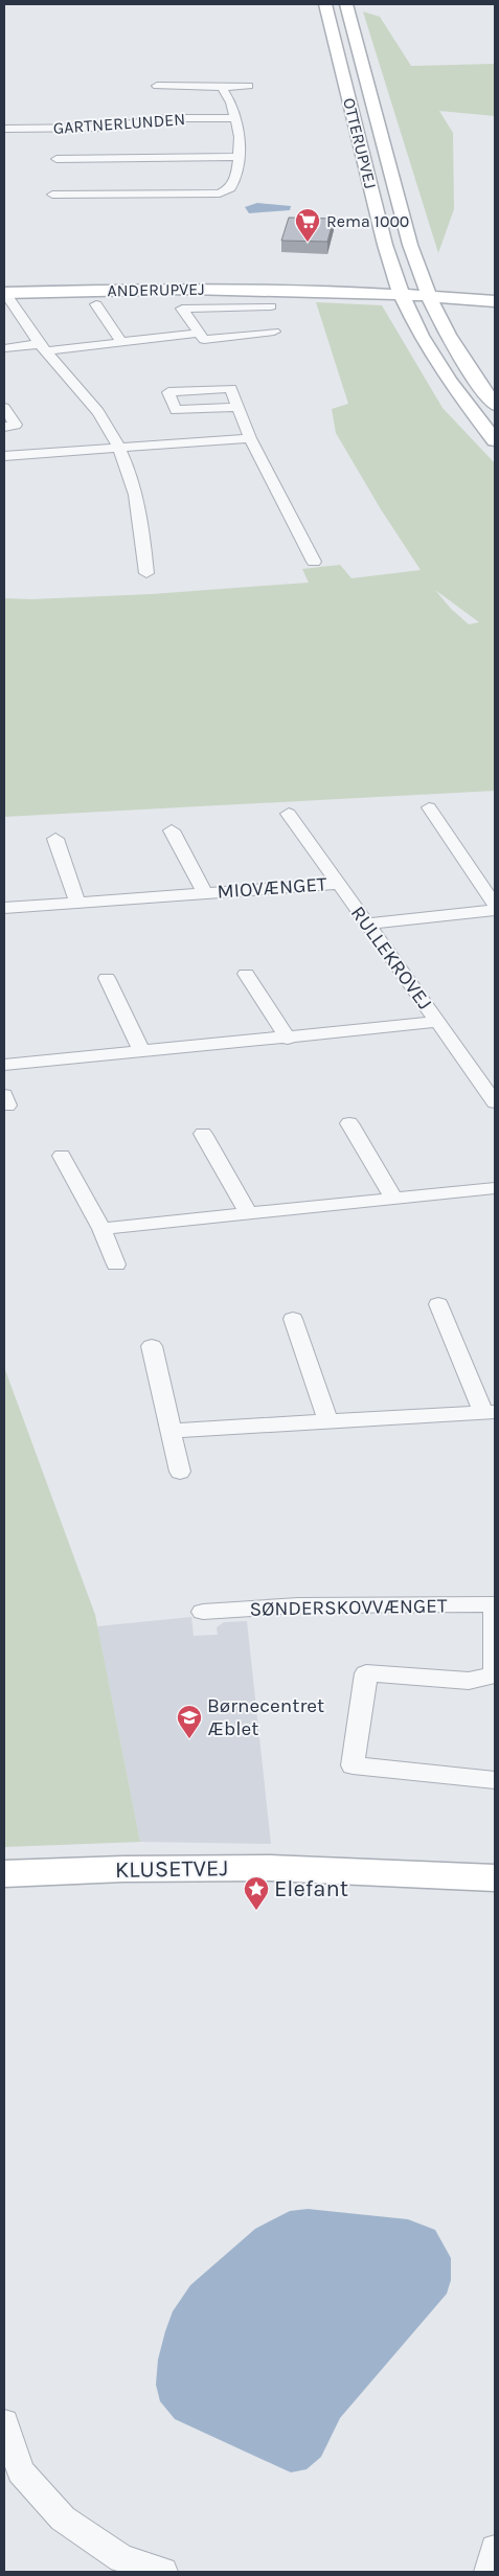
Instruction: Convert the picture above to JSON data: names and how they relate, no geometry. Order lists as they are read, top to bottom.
{
  "streets": {
    "main road": ["OTTERUPVEJ", "ANDERUPVEJ", "KLUSETVEJ"],
    "street": [
      "GARTNERLUNDEN",
      "MIOVÆNGET",
      "RULLEKROVEJ",
      "SØNDERSKOVVÆNGET"
    ]
  },
  "crossings": [
    ["OTTERUPVEJ", "ANDERUPVEJ"],
    ["MIOVÆNGET", "RULLEKROVEJ"]
  ],
  "places": {
    "supermarket": ["Rema 1000"],
    "school or university": ["Børnecentret Æblet"],
    "place": ["Elefant"]
  }
}
